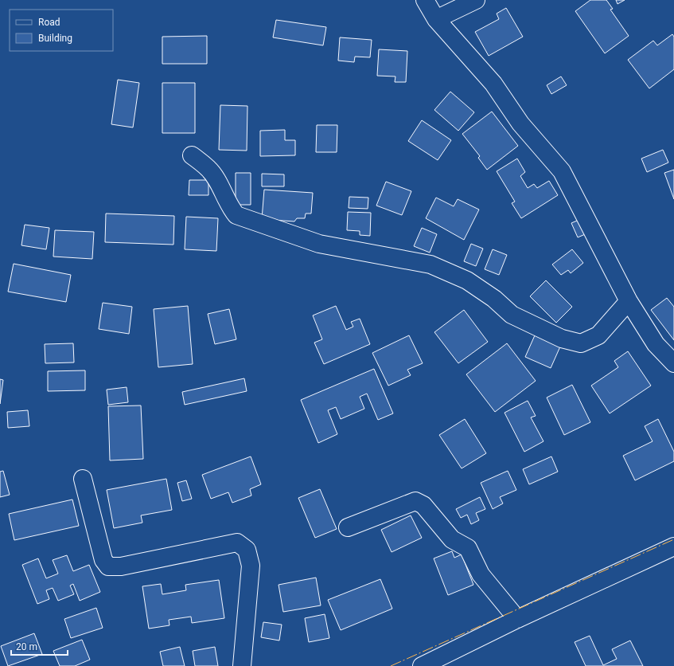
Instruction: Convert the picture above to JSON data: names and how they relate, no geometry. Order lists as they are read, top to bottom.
{
  "legend": ["Road", "Building"],
  "scale_bar": "20 m"
}
